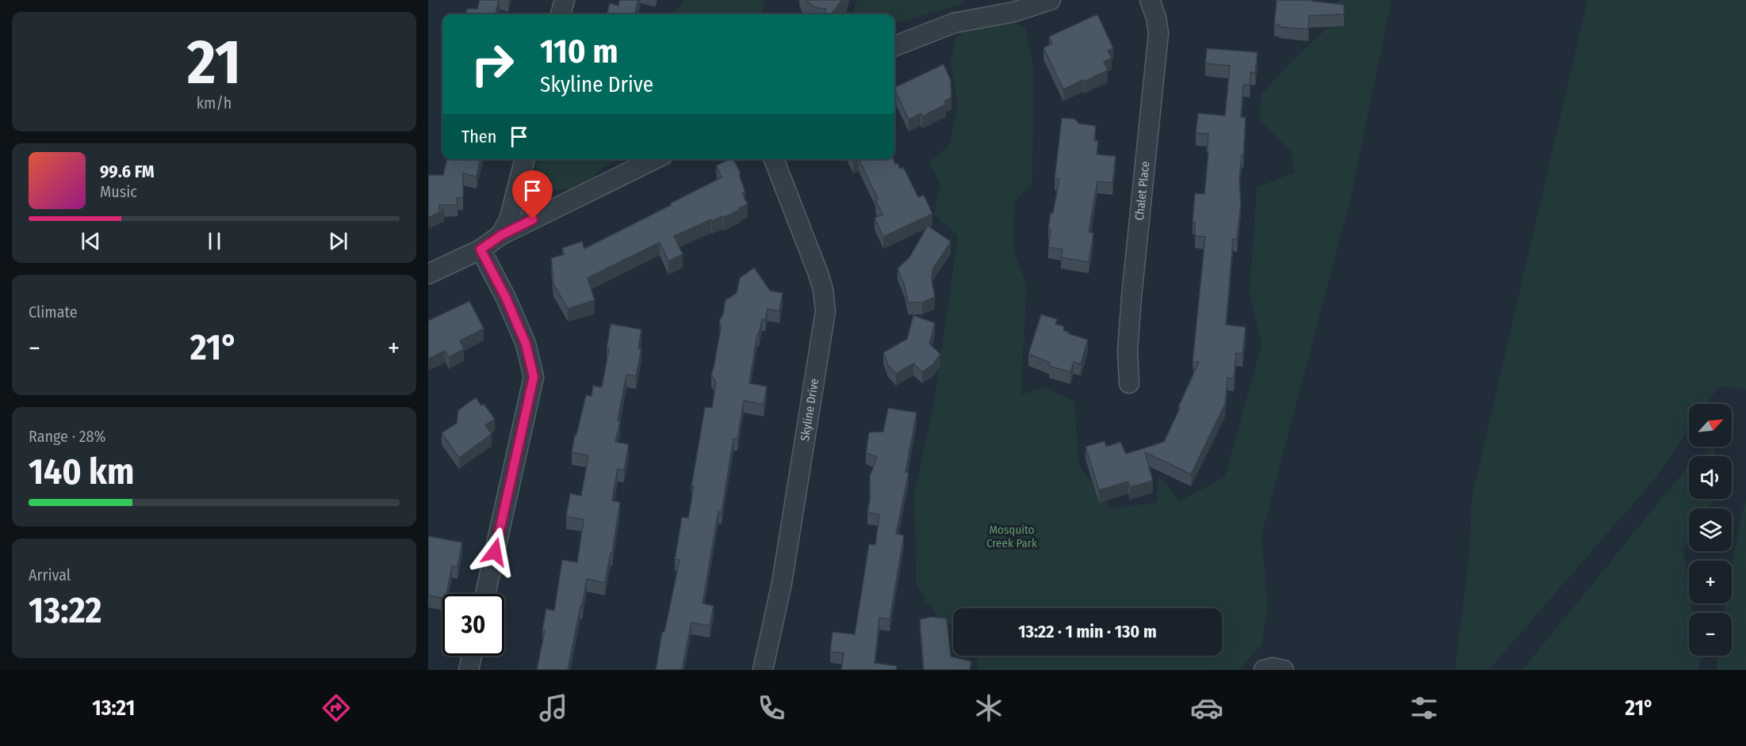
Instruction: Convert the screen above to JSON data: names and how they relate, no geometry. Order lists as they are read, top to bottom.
{
  "streets": {
    "street": ["Chalet Place", "Skyline Drive"]
  },
  "parks": ["Mosquito Creek Park"],
  "north": "top right",
  "page": {
    "tile": [
      ["21", "km/h"],
      "Climate",
      ["Range · 28%", "140 km"],
      ["Arrival", "13:22"]
    ],
    "turn": ["110 m", "Skyline Drive"],
    "then": "Then",
    "song": ["99.6 FM", "Music"],
    "heat": ["−", "21°", "+"],
    "map_buttons": ["+", "−"],
    "limit": "30",
    "trip": "13:22 · 1 min · 130 m",
    "tabs": ["13:21", "21°"]
  }
}
